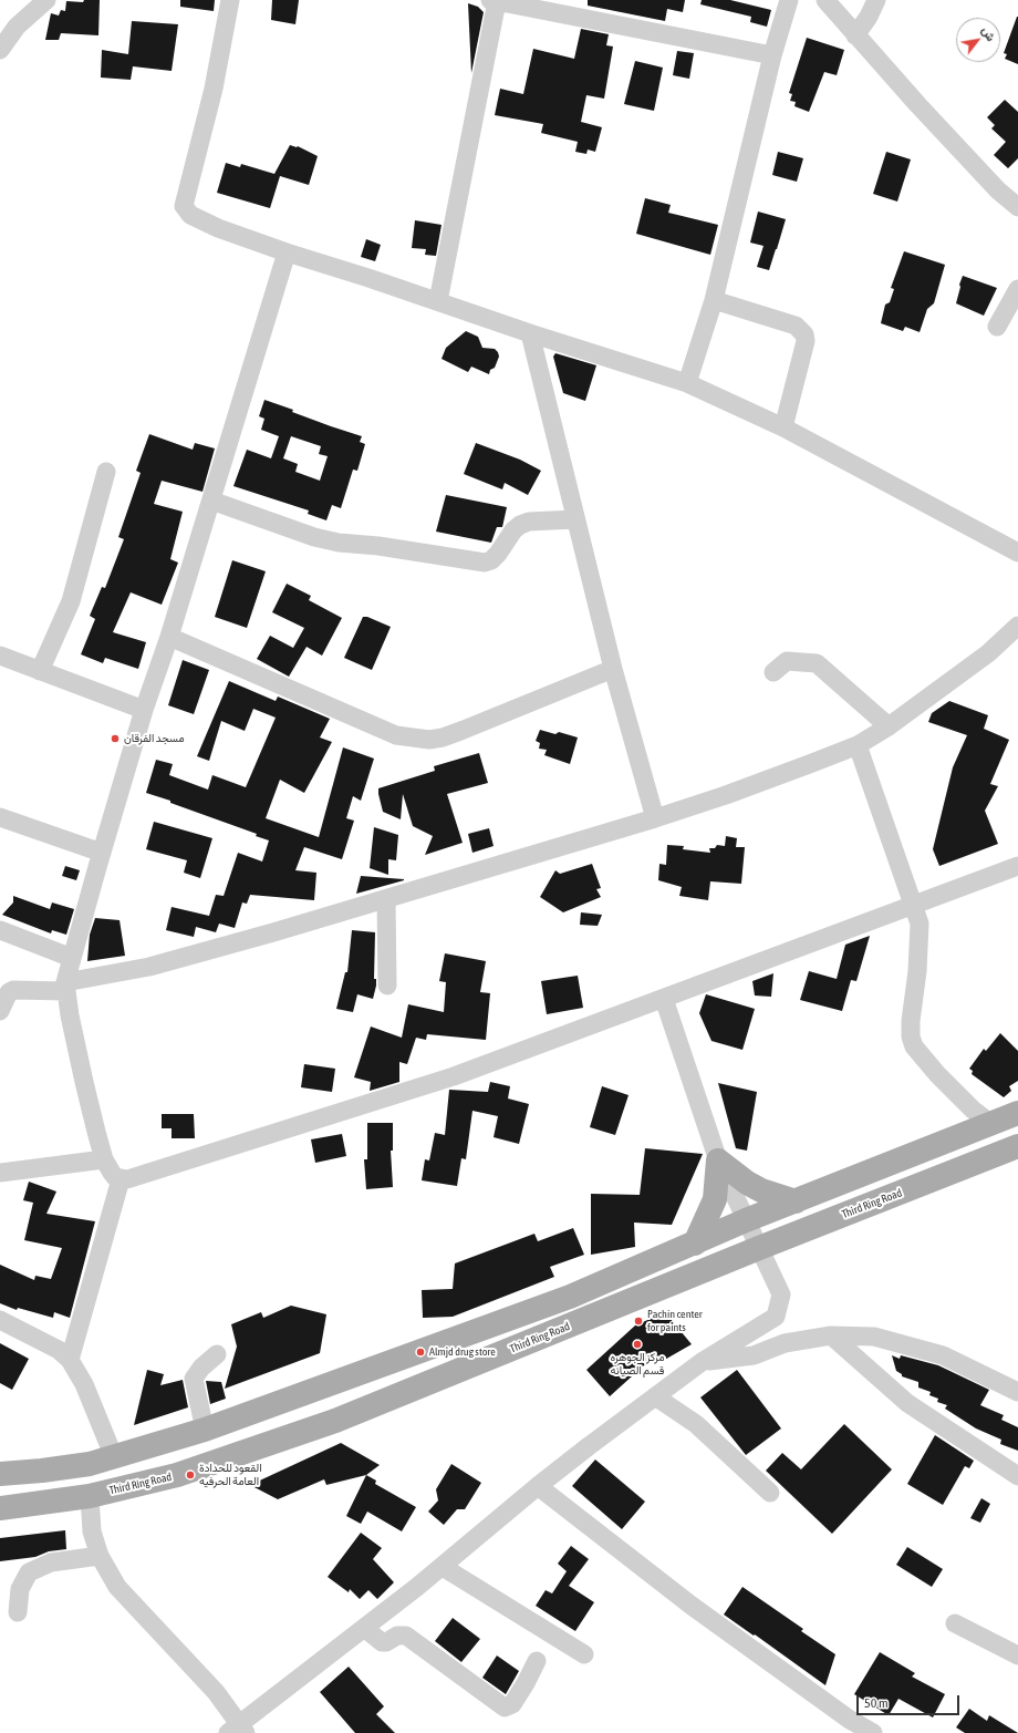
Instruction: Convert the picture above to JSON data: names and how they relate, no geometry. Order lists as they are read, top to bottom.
{
  "streets": {
    "main road": ["Third Ring Road"]
  },
  "places": [
    "مسجد الفرقان",
    "Pachin center for paints",
    "مركز الجوهره قسم الصيانه",
    "Almjd drug store",
    "القعود للحدادة العامة الحرفيه"
  ],
  "scale_bar": "50 m",
  "north": "top right"
}
